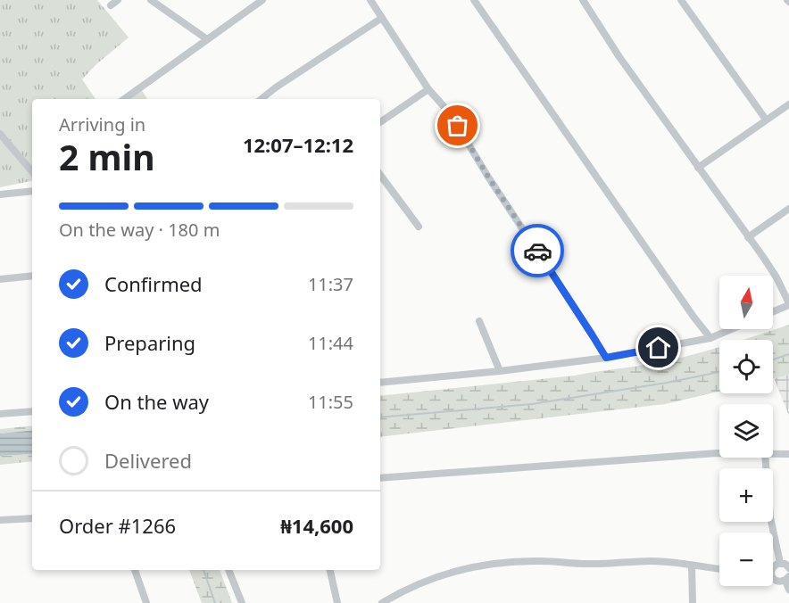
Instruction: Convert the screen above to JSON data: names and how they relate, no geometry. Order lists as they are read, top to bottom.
{
  "north": "top",
  "page": {
    "heading": ["2 min", "Arriving in", "12:07–12:12"],
    "panel": ["Order #1266", "₦14,600"],
    "bar": "On the way · 180 m",
    "list": [
      ["Confirmed", "11:37"],
      ["Preparing", "11:44"],
      ["On the way", "11:55"],
      "Delivered"
    ],
    "map_buttons": ["+", "−"]
  }
}
